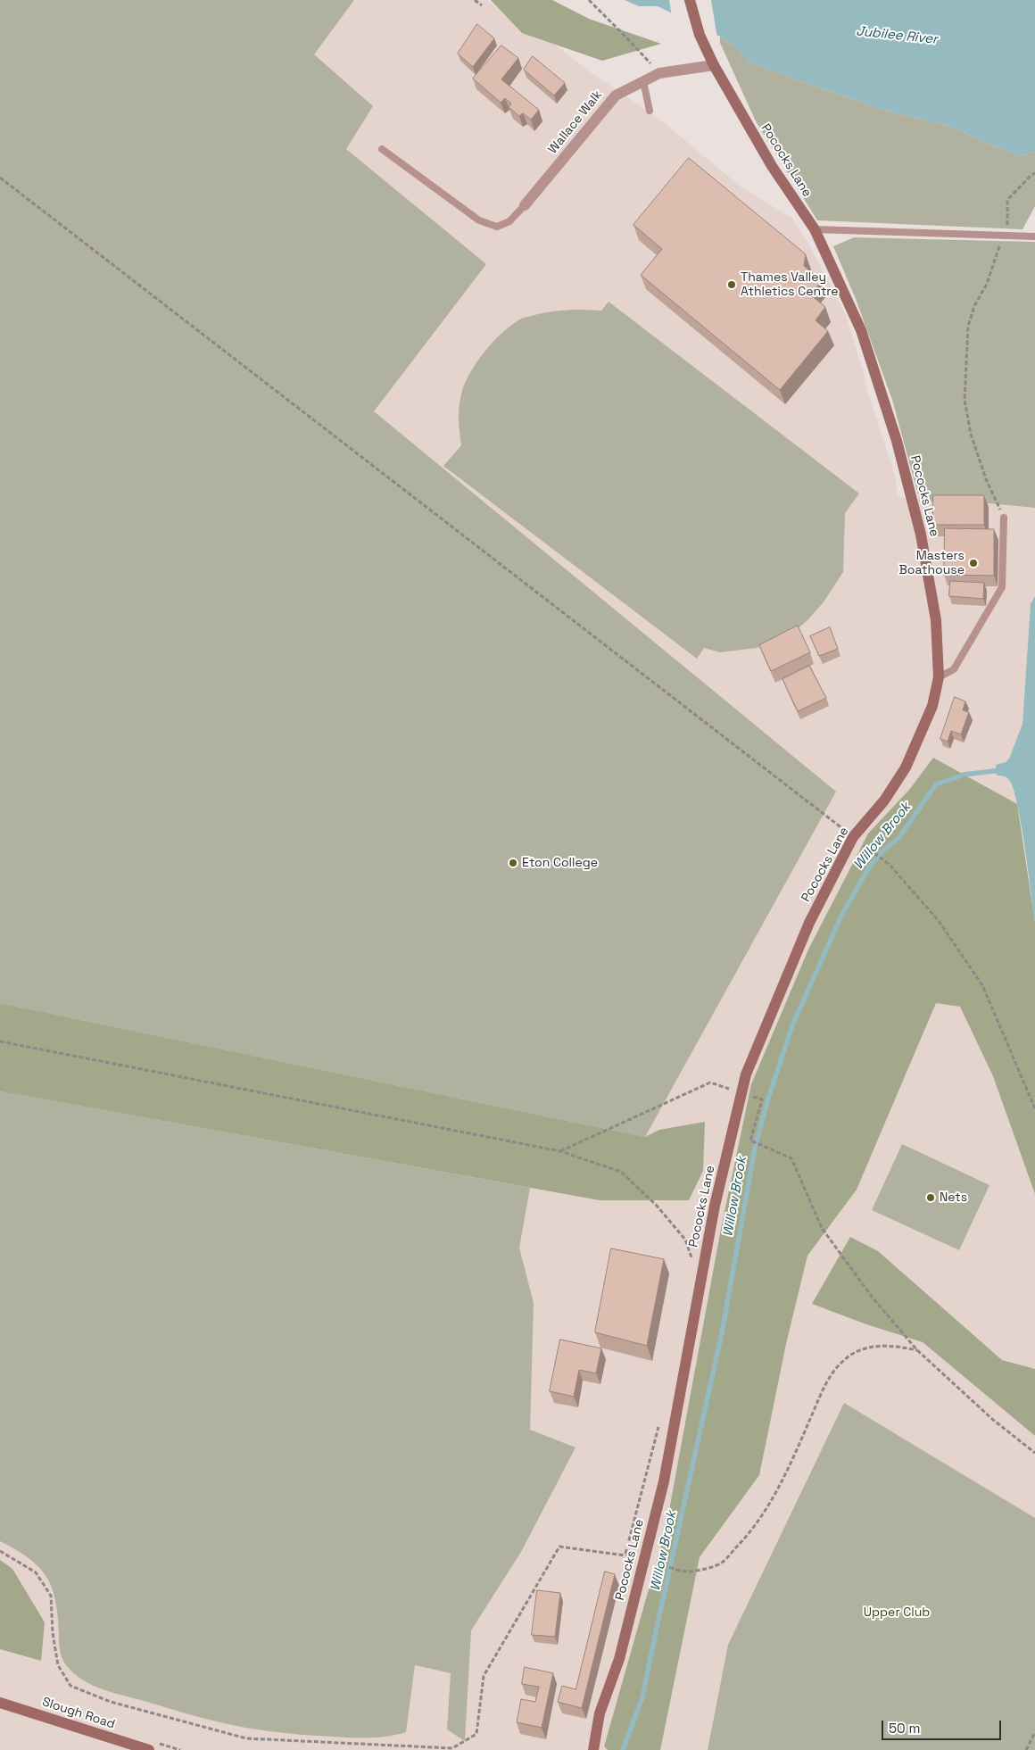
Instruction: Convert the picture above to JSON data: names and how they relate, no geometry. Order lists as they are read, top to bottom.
{
  "streets": {
    "main road": ["Pococks Lane", "Slough Road"],
    "street": ["Wallace Walk"]
  },
  "crossings": [
    ["Wallace Walk", "Pococks Lane"]
  ],
  "water": ["Jubilee River", "Willow Brook"],
  "parks": ["Upper Club"],
  "places": [
    "Thames Valley Athletics Centre",
    "Masters Boathouse",
    "Eton College",
    "Nets"
  ],
  "scale_bar": "50 m"
}
